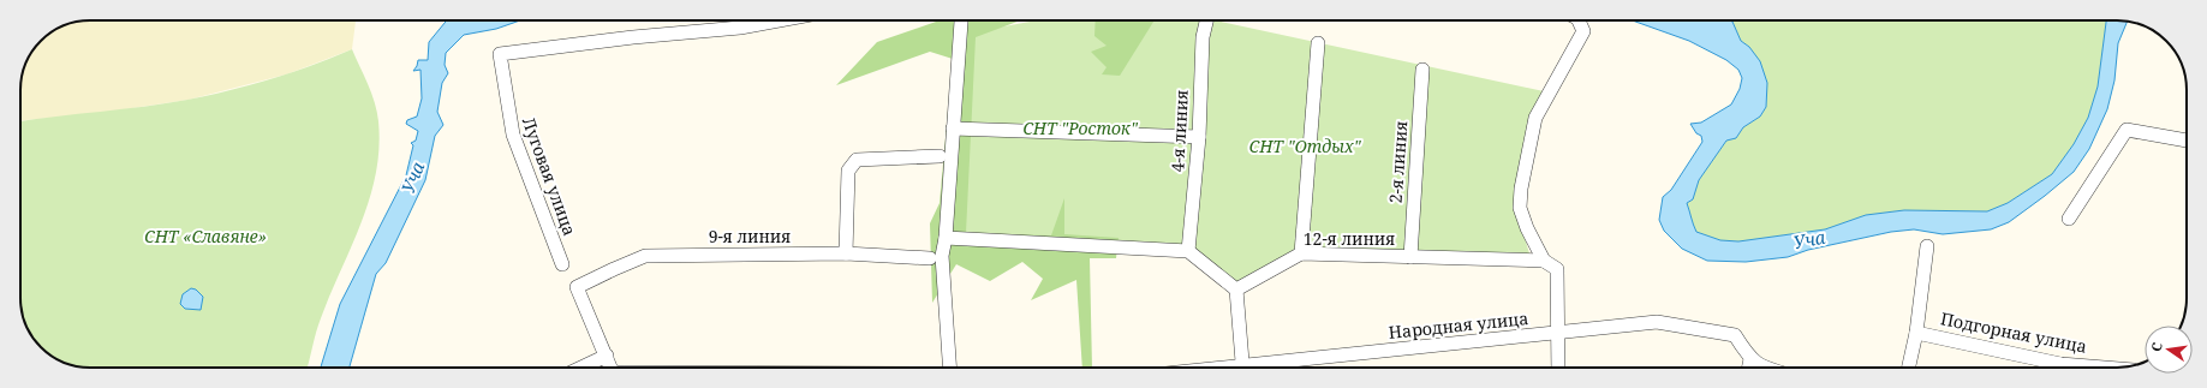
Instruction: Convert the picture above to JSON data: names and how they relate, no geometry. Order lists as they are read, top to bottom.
{
  "streets": {
    "street": [
      "4-я линия",
      "2-я линия",
      "Луговая улица",
      "9-я линия",
      "12-я линия",
      "Народная улица",
      "Подгорная улица"
    ]
  },
  "crossings": [
    ["2-я линия", "12-я линия"]
  ],
  "water": ["Уча"],
  "parks": ["СНТ \"Росток\"", "СНТ \"Отдых\"", "СНТ «Славяне»"],
  "north": "left"
}
